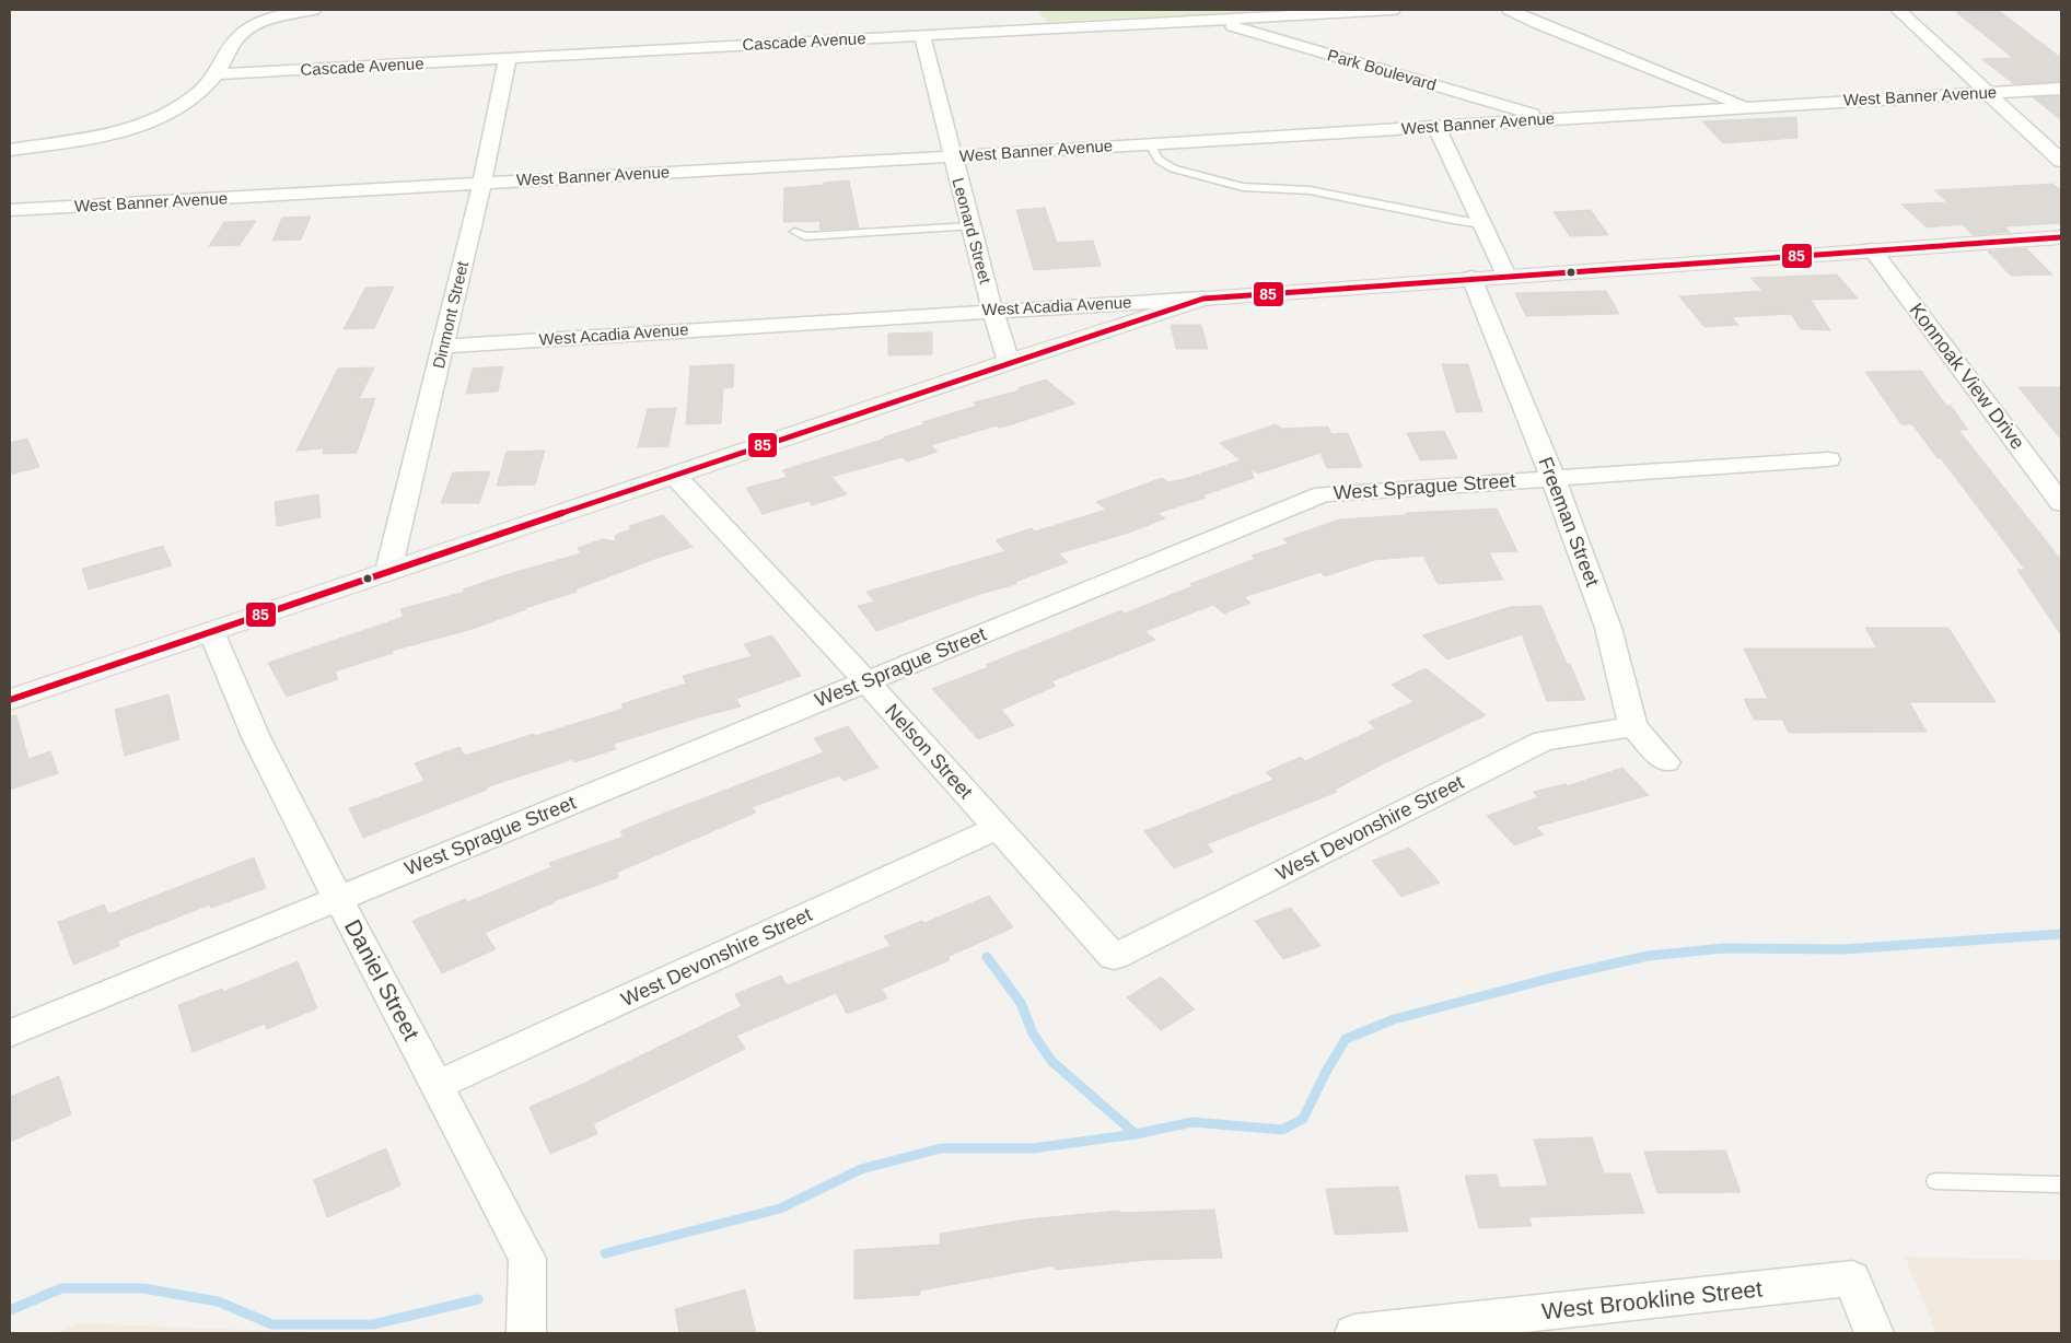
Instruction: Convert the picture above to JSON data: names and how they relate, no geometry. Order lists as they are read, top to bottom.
{
  "streets": {
    "street": [
      "Cascade Avenue",
      "Park Boulevard",
      "West Banner Avenue",
      "Leonard Street",
      "West Acadia Avenue",
      "Dinmont Street",
      "Konnoak View Drive",
      "West Sprague Street",
      "Freeman Street",
      "Nelson Street",
      "West Devonshire Street",
      "Daniel Street",
      "West Brookline Street"
    ]
  },
  "crossings": [
    ["Cascade Avenue", "Park Boulevard"],
    ["Cascade Avenue", "Leonard Street"],
    ["Cascade Avenue", "Dinmont Street"],
    ["Park Boulevard", "West Banner Avenue"],
    ["West Banner Avenue", "Leonard Street"],
    ["West Banner Avenue", "Dinmont Street"],
    ["Leonard Street", "West Acadia Avenue"],
    ["West Acadia Avenue", "Dinmont Street"],
    ["West Acadia Avenue", "Konnoak View Drive"],
    ["West Acadia Avenue", "Freeman Street"],
    ["West Sprague Street", "Freeman Street"],
    ["West Sprague Street", "Nelson Street"],
    ["West Sprague Street", "Daniel Street"],
    ["Freeman Street", "West Devonshire Street"],
    ["Nelson Street", "West Devonshire Street"],
    ["West Devonshire Street", "Daniel Street"]
  ],
  "lines": ["transit line 85"]
}
